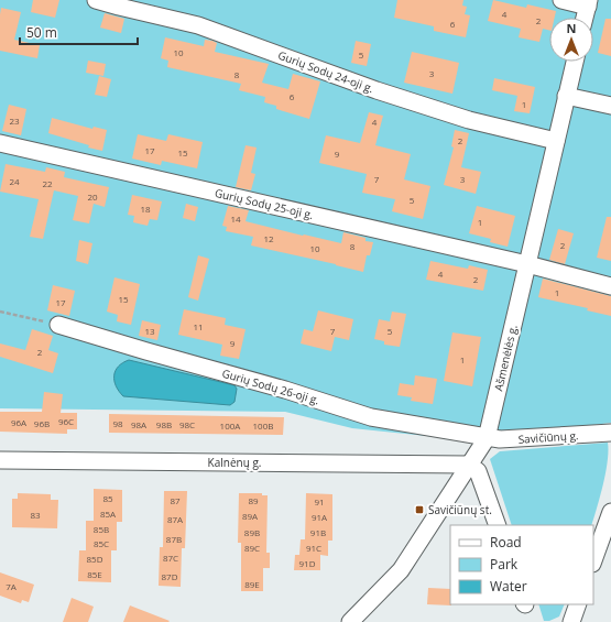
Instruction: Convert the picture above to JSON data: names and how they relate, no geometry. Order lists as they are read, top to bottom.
{
  "streets": {
    "street": [
      "Gurių Sodų 24-oji g.",
      "Gurių Sodų 25-oji g.",
      "Ašmenėlės g.",
      "Gurių Sodų 26-oji g.",
      "Savičiūnų g.",
      "Kalnėnų g."
    ]
  },
  "crossings": [
    ["Gurių Sodų 24-oji g.", "Ašmenėlės g."],
    ["Gurių Sodų 25-oji g.", "Ašmenėlės g."],
    ["Ašmenėlės g.", "Gurių Sodų 26-oji g."],
    ["Ašmenėlės g.", "Savičiūnų g."],
    ["Ašmenėlės g.", "Kalnėnų g."],
    ["Gurių Sodų 26-oji g.", "Savičiūnų g."]
  ],
  "places": {
    "transit": ["Savičiūnų st."]
  },
  "house_numbers": [
    "4",
    "2",
    "6",
    "10",
    "5",
    "3",
    "8",
    "6",
    "1",
    "23",
    "4",
    "2",
    "17",
    "15",
    "9",
    "7",
    "3",
    "24",
    "22",
    "20",
    "5",
    "18",
    "14",
    "1",
    "12",
    "2",
    "8",
    "10",
    "4",
    "2",
    "1",
    "15",
    "17",
    "11",
    "13",
    "7",
    "5",
    "9",
    "2",
    "1",
    "96C",
    "96A",
    "96B",
    "98",
    "98A",
    "98B",
    "98C",
    "100A",
    "100B",
    "85",
    "87",
    "89",
    "91",
    "85A",
    "83",
    "89A",
    "91A",
    "87A",
    "85B",
    "89B",
    "91B",
    "87B",
    "85C",
    "89C",
    "91C",
    "87C",
    "85D",
    "91D",
    "85E",
    "87D",
    "89E",
    "7A"
  ],
  "legend": ["Road", "Park", "Water"],
  "scale_bar": "50 m",
  "north": "top"
}
